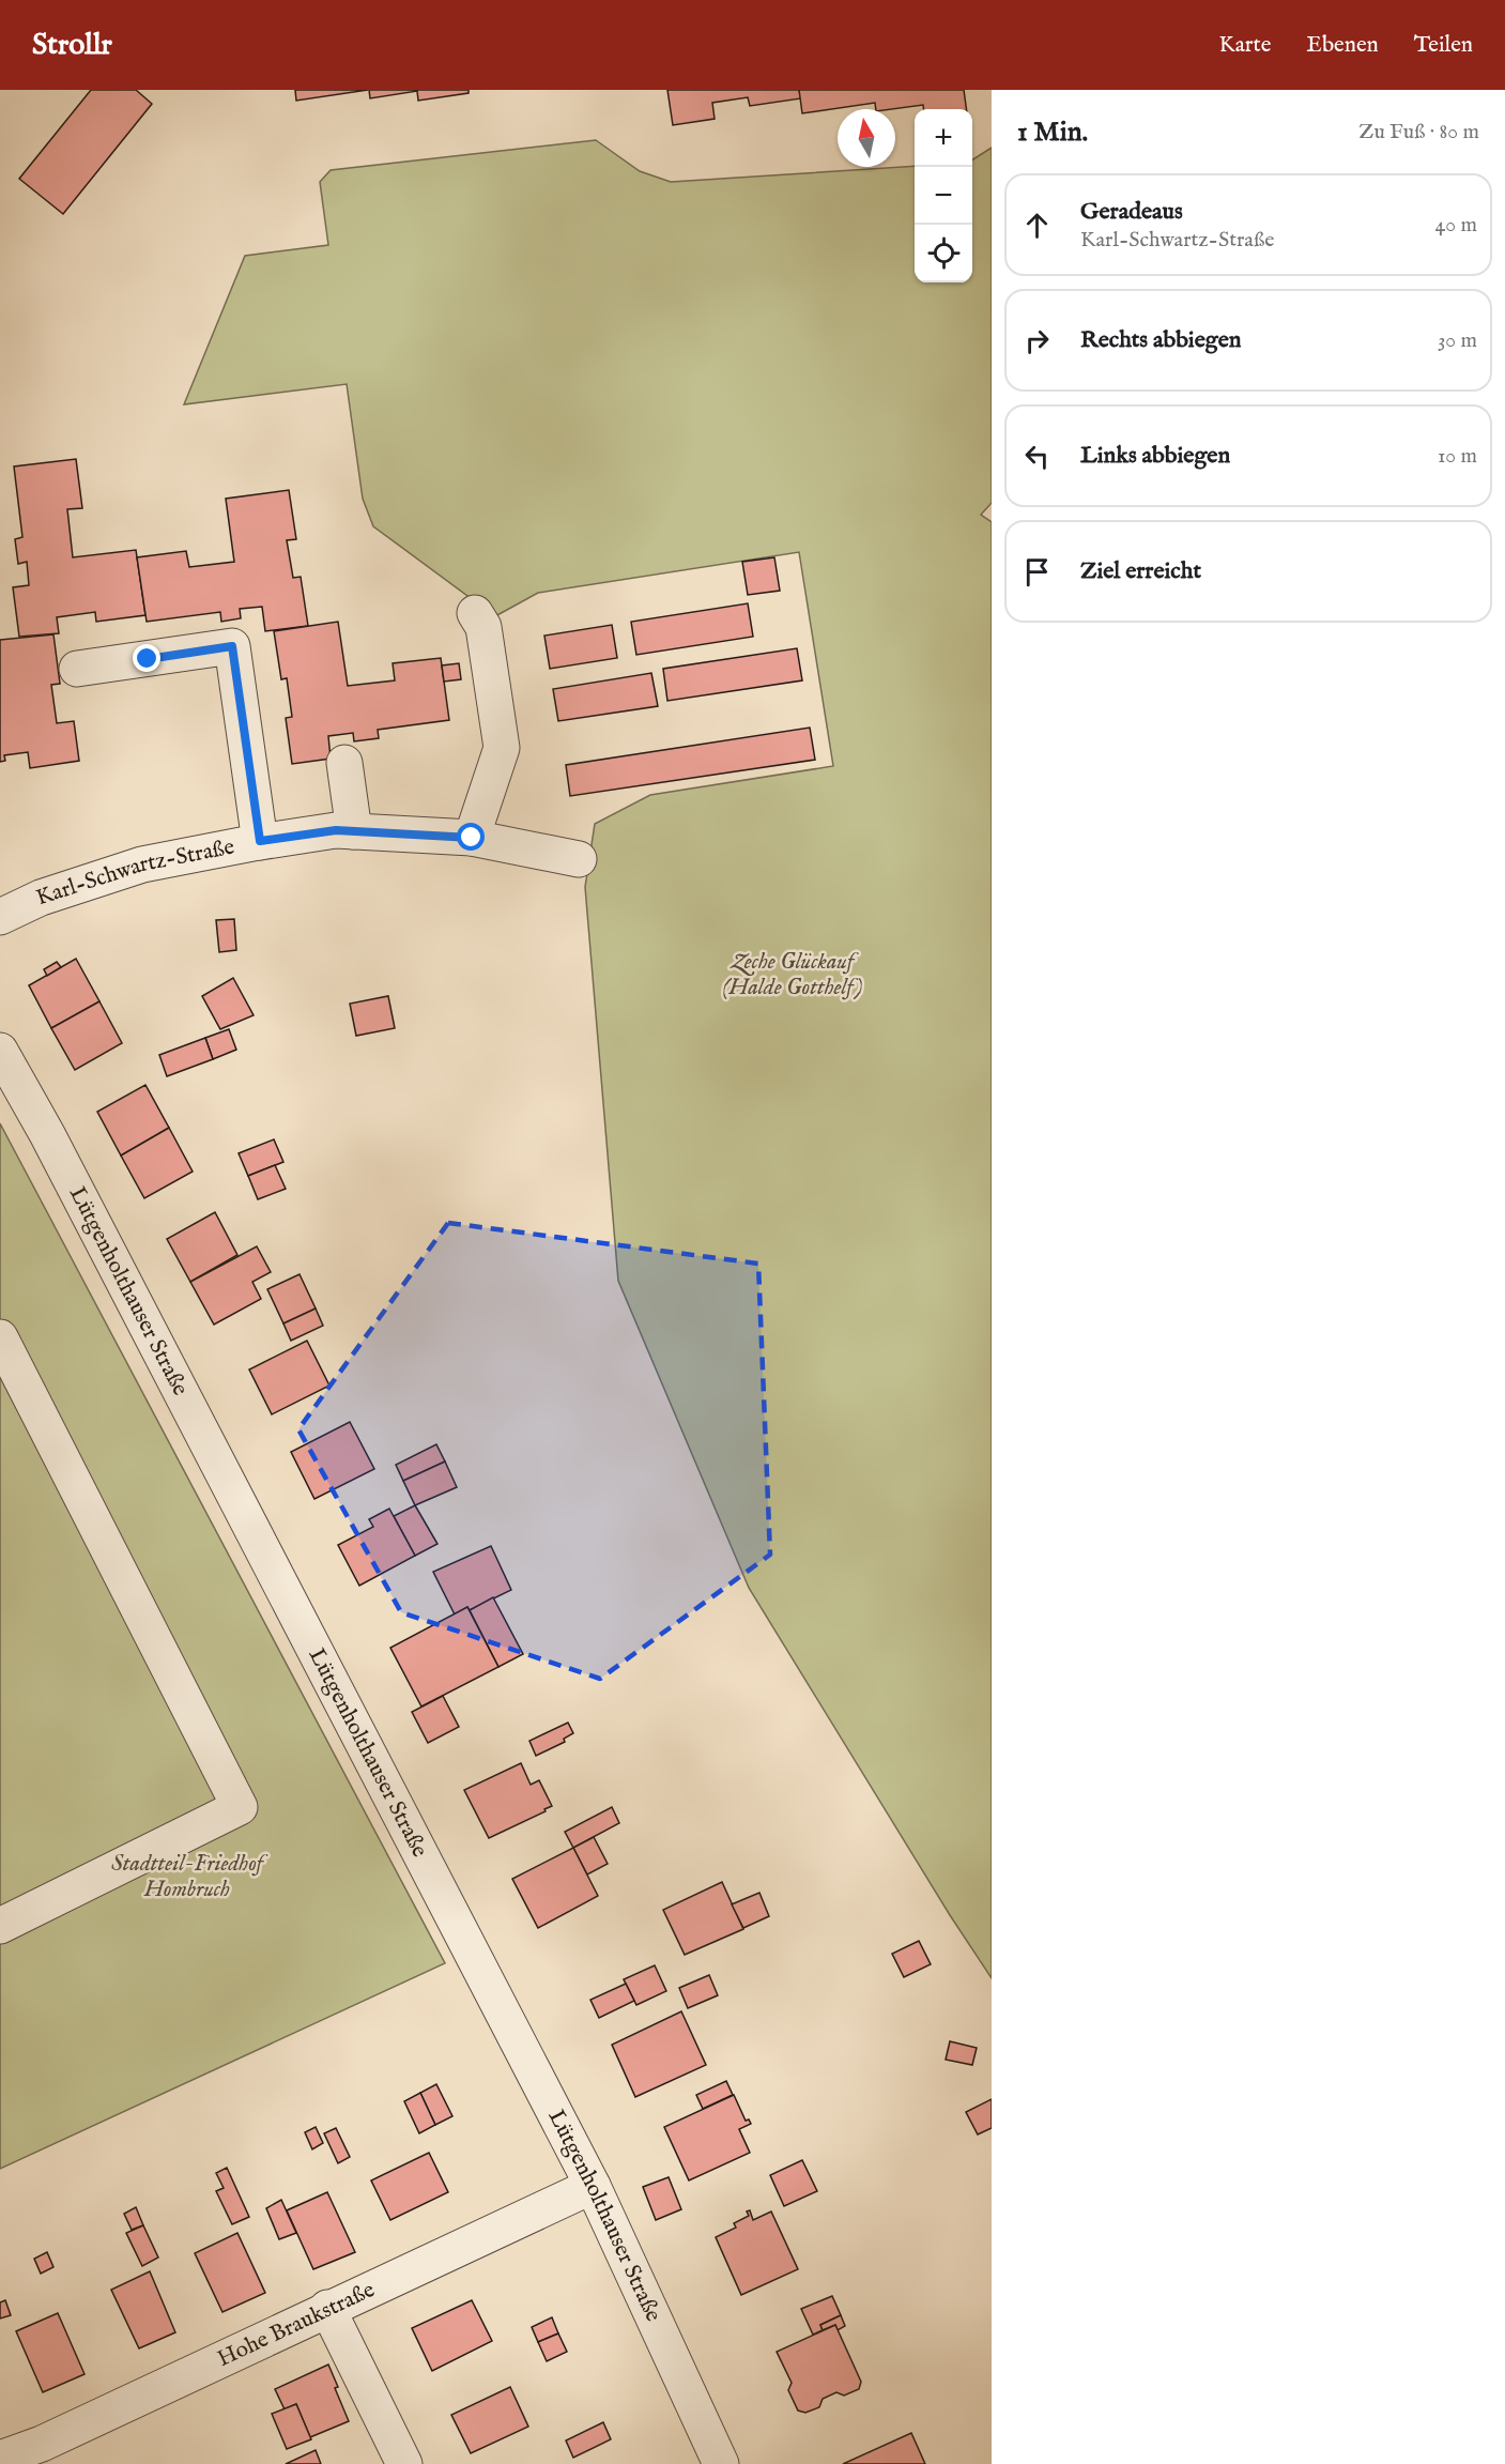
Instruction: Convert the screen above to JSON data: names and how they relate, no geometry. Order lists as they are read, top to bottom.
{
  "streets": {
    "street": ["Karl-Schwartz-Straße", "Lütgenholthauser Straße", "Hohe Braukstraße"]
  },
  "crossings": [
    ["Lütgenholthauser Straße", "Hohe Braukstraße"]
  ],
  "parks": ["Zeche Glückauf (Halde Gotthelf)", "Stadtteil-Friedhof Hombruch"],
  "north": "top",
  "page": {
    "header": "Strollr",
    "nav": ["Karte", "Ebenen", "Teilen"],
    "heading": ["1 Min.", "Zu Fuß · 80 m"],
    "map_buttons": ["+", "−"],
    "list": [
      ["Geradeaus", "Karl-Schwartz-Straße", "40 m"],
      ["Rechts abbiegen", "30 m"],
      ["Links abbiegen", "10 m"],
      "Ziel erreicht"
    ]
  }
}
